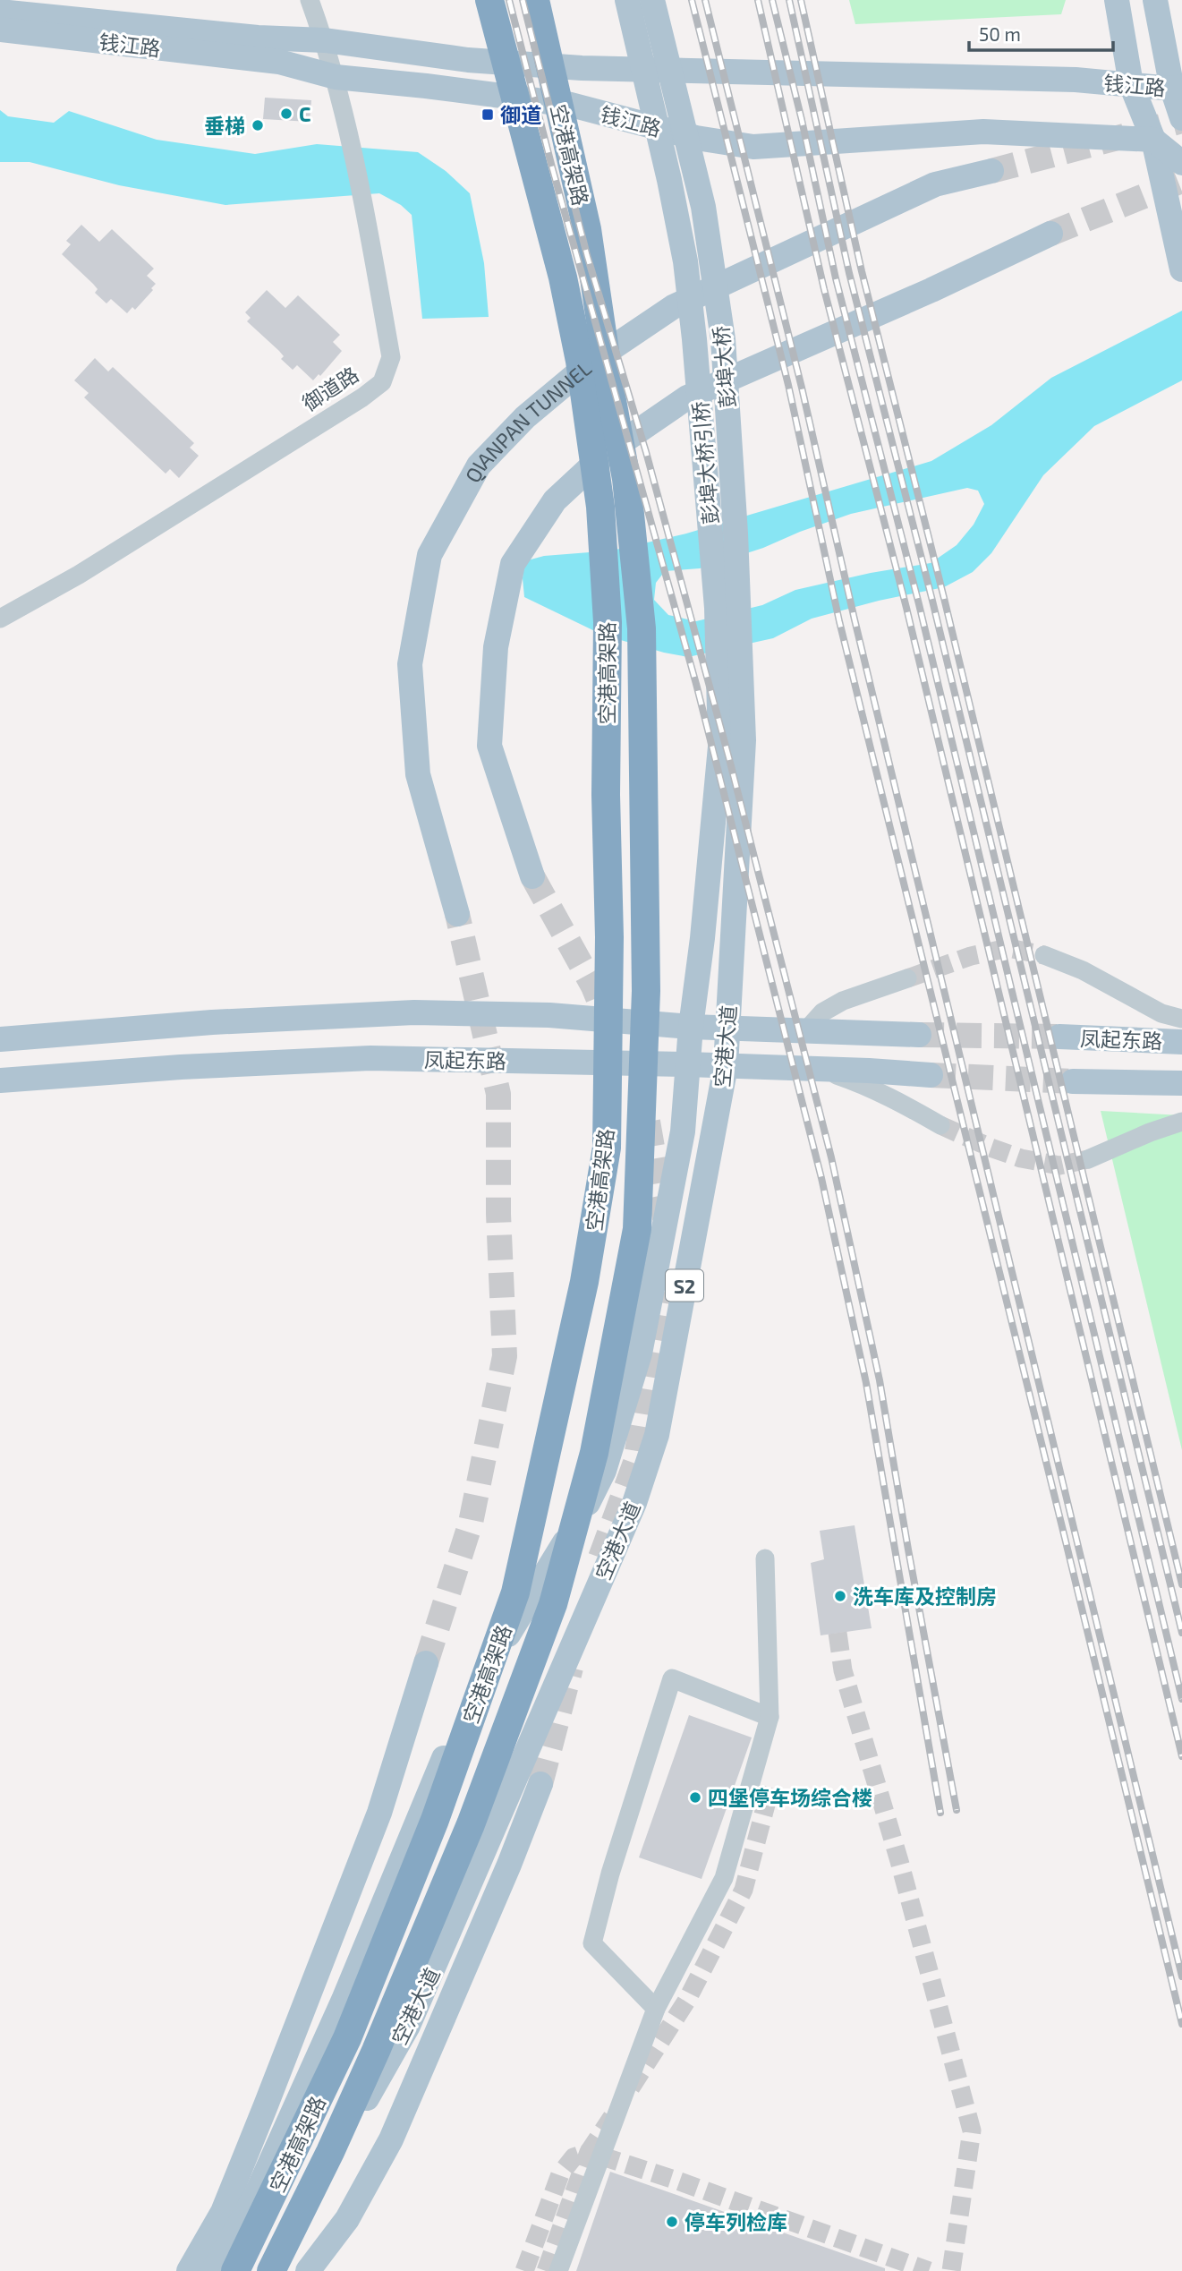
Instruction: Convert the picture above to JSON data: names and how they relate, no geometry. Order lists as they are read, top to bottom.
{
  "streets": {
    "highway": ["空港高架路"],
    "main road": [
      "钱江路",
      "彭埠大桥",
      "QIANPAN TUNNEL",
      "彭埠大桥引桥",
      "凤起东路",
      "空港大道",
      "S2"
    ],
    "street": ["御道路"]
  },
  "crossings": [
    ["钱江路", "御道路"],
    ["彭埠大桥", "彭埠大桥引桥"],
    ["彭埠大桥", "空港大道"],
    ["彭埠大桥引桥", "空港大道"],
    ["凤起东路", "空港大道"]
  ],
  "places": {
    "other": [
      "C",
      "垂梯",
      "洗车库及控制房",
      "四堡停车场综合楼",
      "停车列检库"
    ],
    "transit": ["御道"]
  },
  "scale_bar": "50 m"
}
